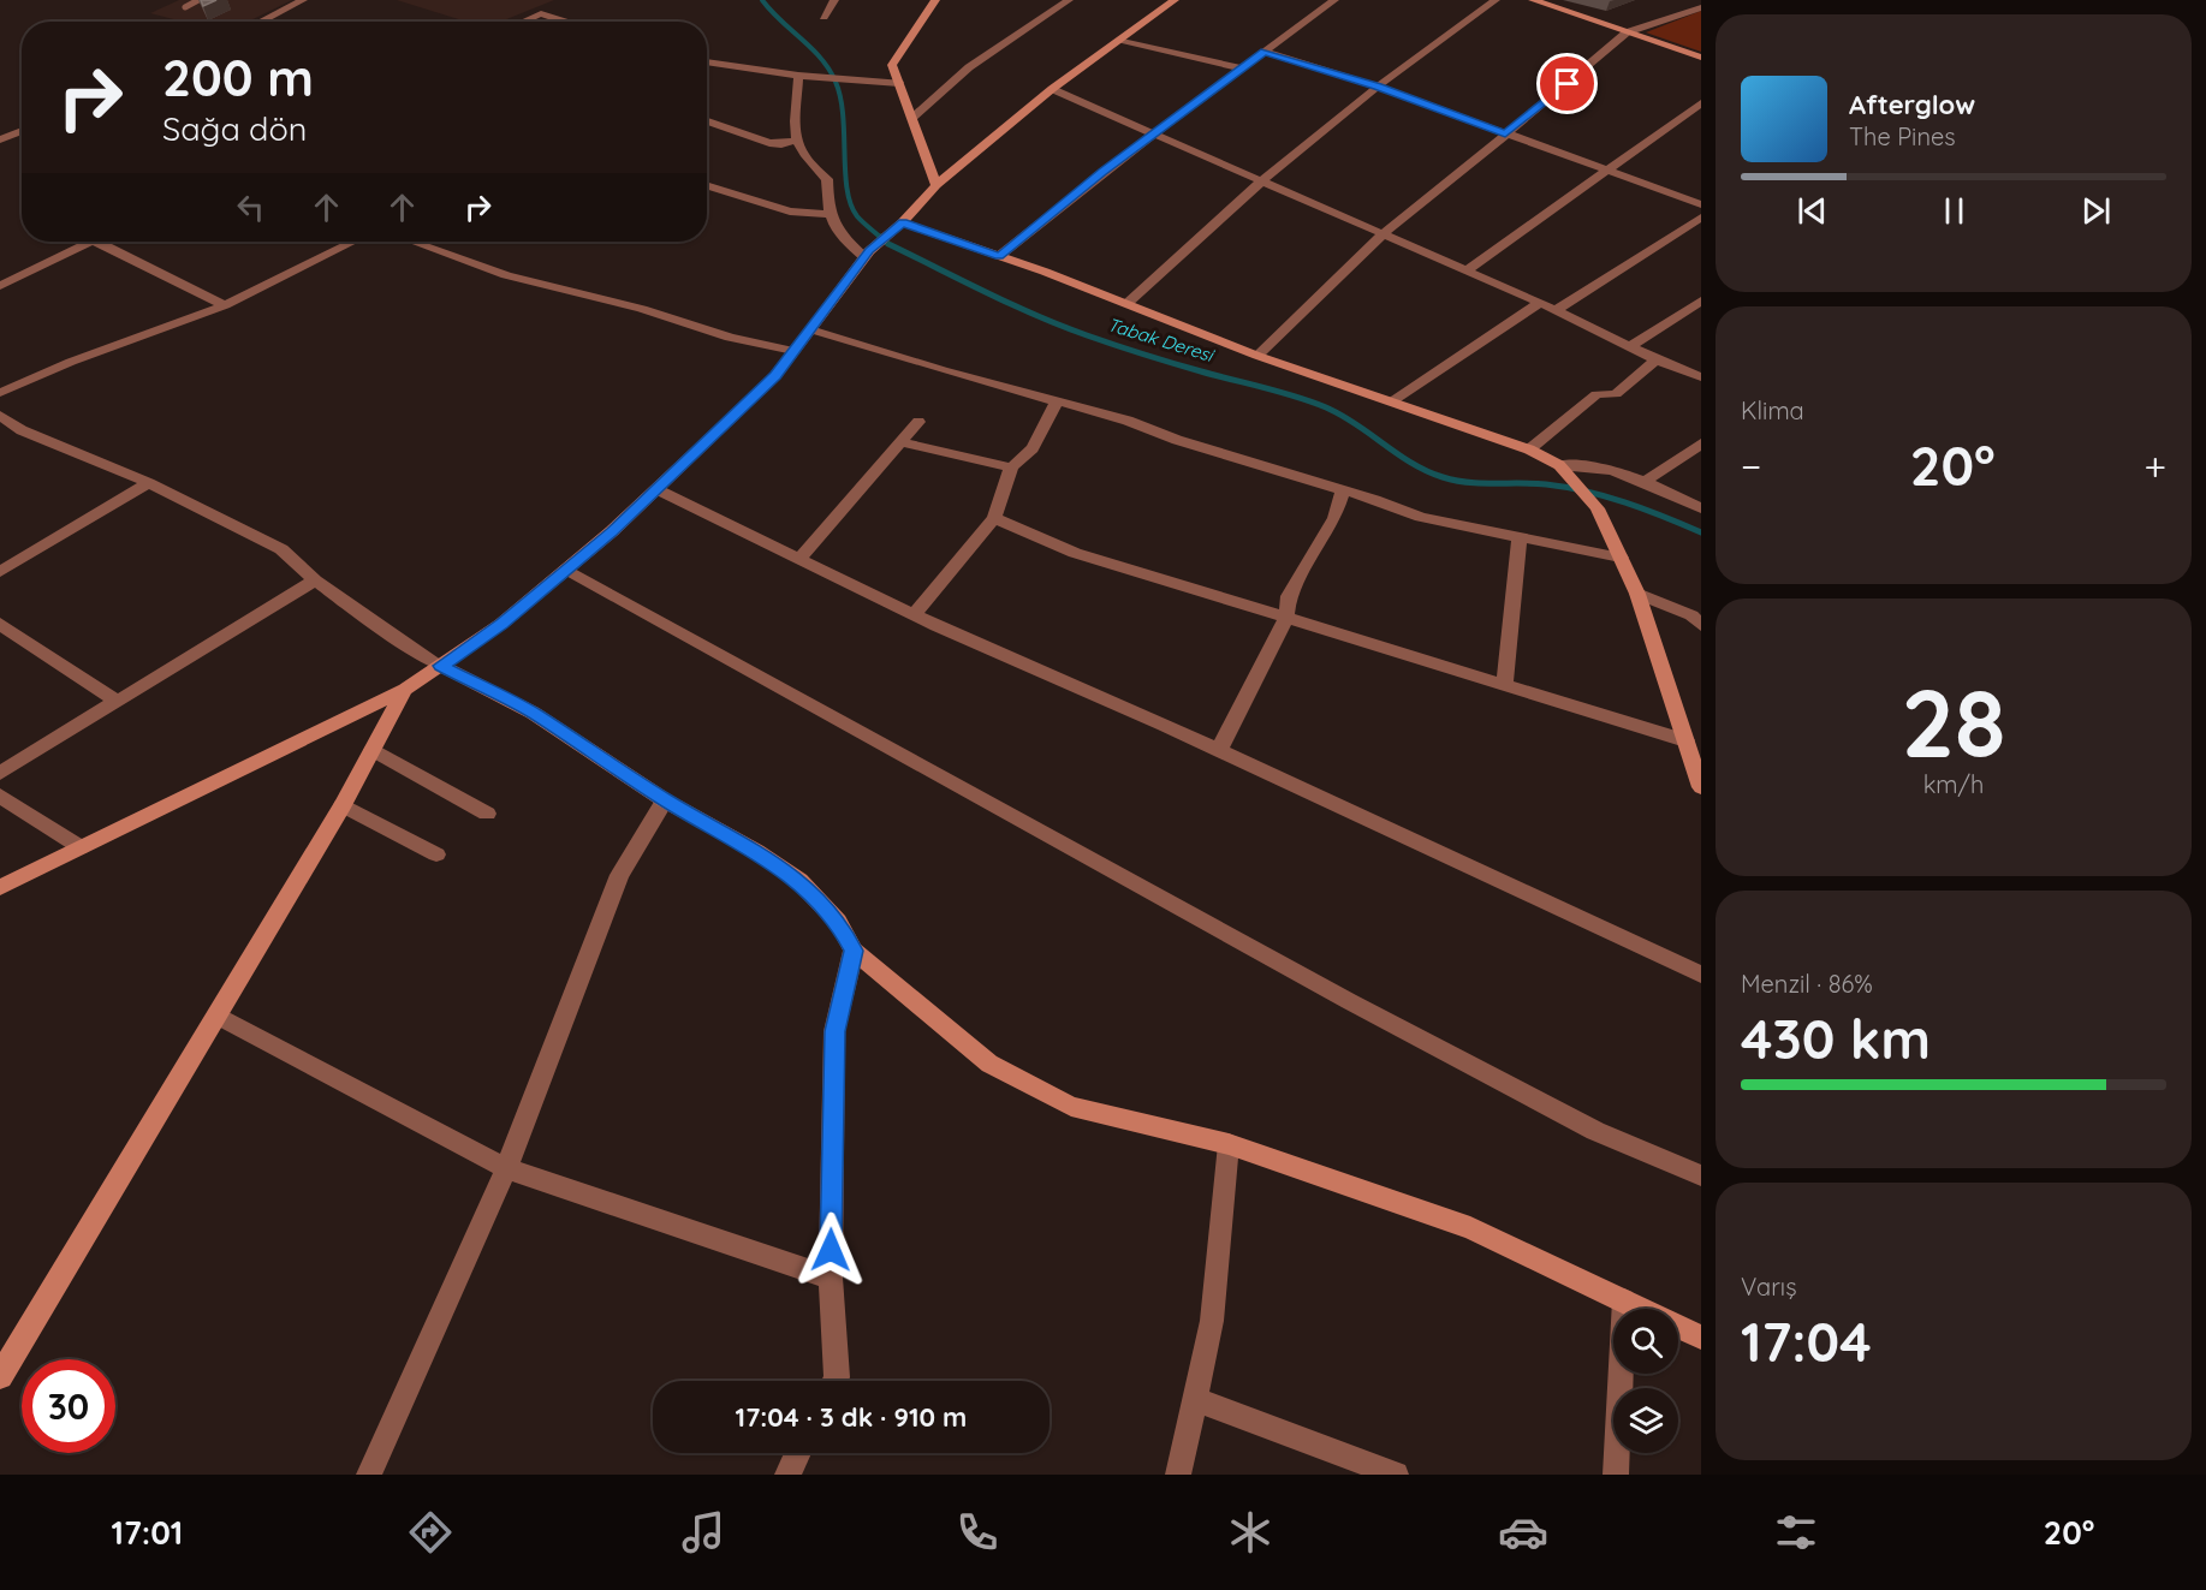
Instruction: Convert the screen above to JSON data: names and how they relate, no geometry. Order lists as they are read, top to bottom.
{
  "water": ["Tabak Deresi"],
  "page": {
    "turn": ["200 m", "Sağa dön"],
    "song": ["Afterglow", "The Pines"],
    "tile": [
      "Klima",
      ["28", "km/h"],
      ["Menzil · 86%", "430 km"],
      ["Varış", "17:04"]
    ],
    "heat": ["−", "20°", "+"],
    "limit": "30",
    "trip": "17:04 · 3 dk · 910 m",
    "tabs": ["17:01", "20°"]
  }
}
